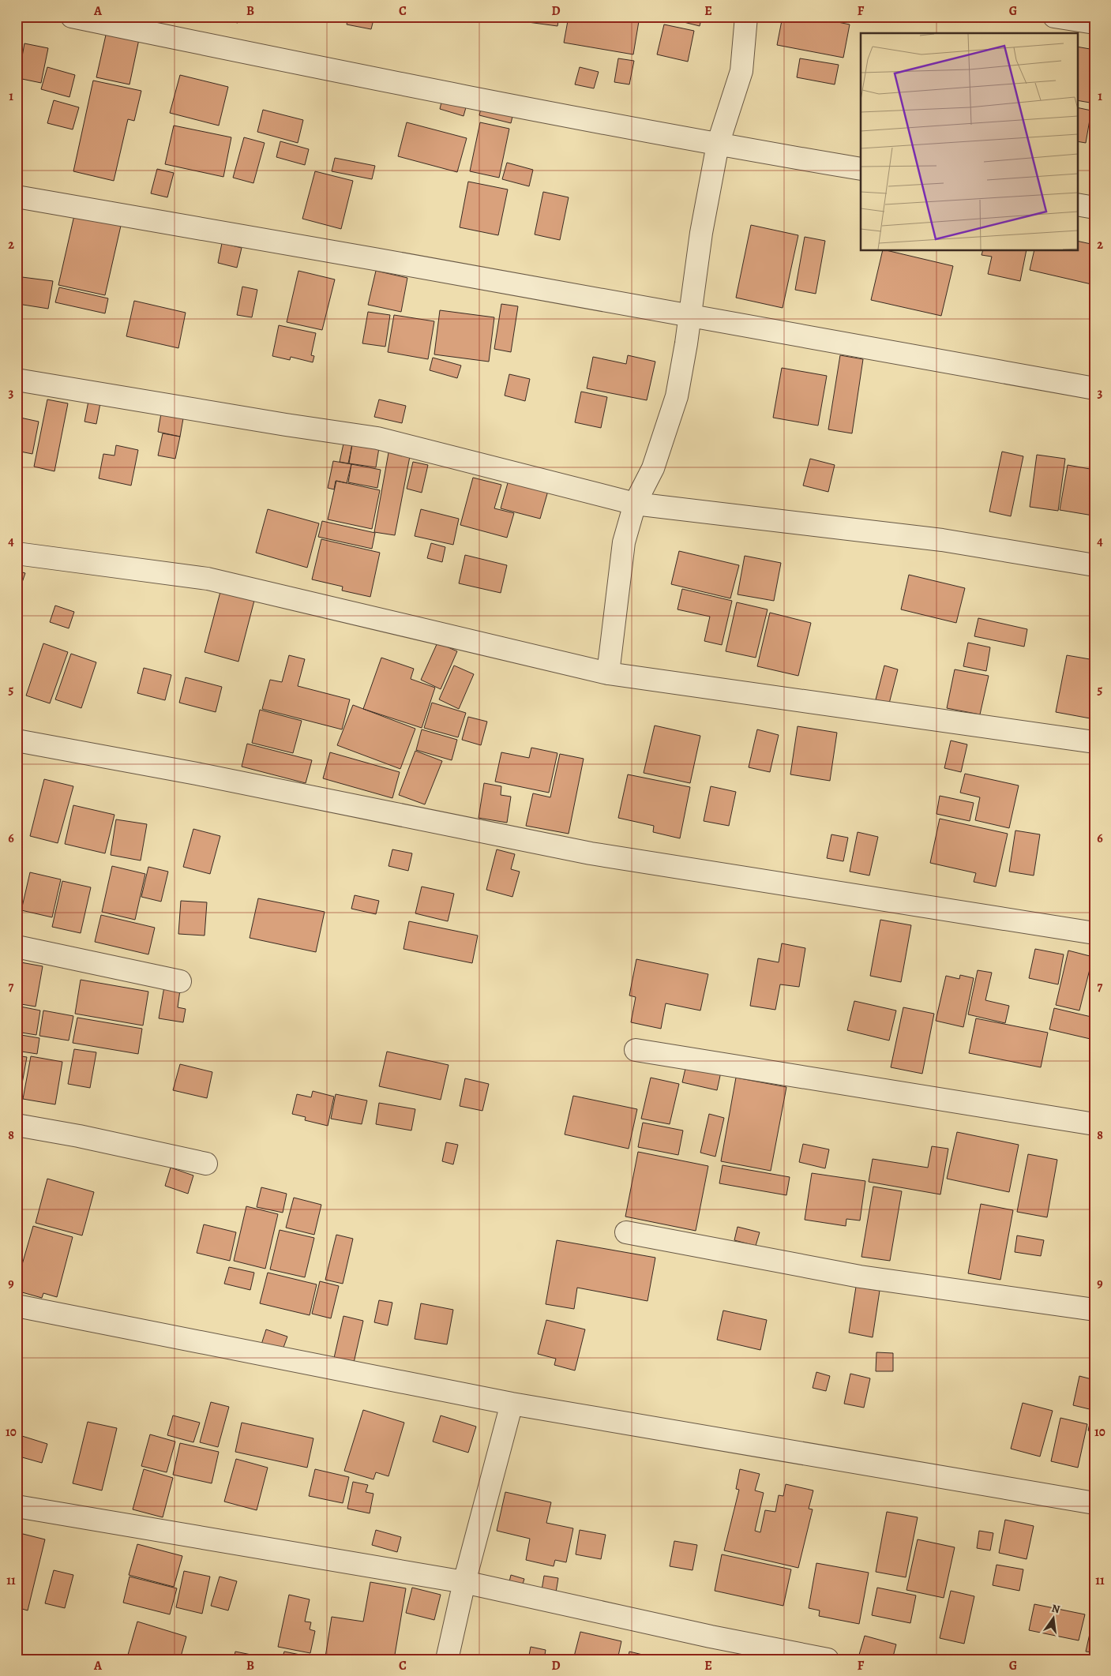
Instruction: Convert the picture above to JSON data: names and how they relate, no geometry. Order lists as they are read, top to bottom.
{
  "north": "top",
  "grid": {
    "columns": [
      "A",
      "B",
      "C",
      "D",
      "E",
      "F",
      "G"
    ],
    "rows": [
      "1",
      "2",
      "3",
      "4",
      "5",
      "6",
      "7",
      "8",
      "9",
      "10",
      "11"
    ]
  }
}
